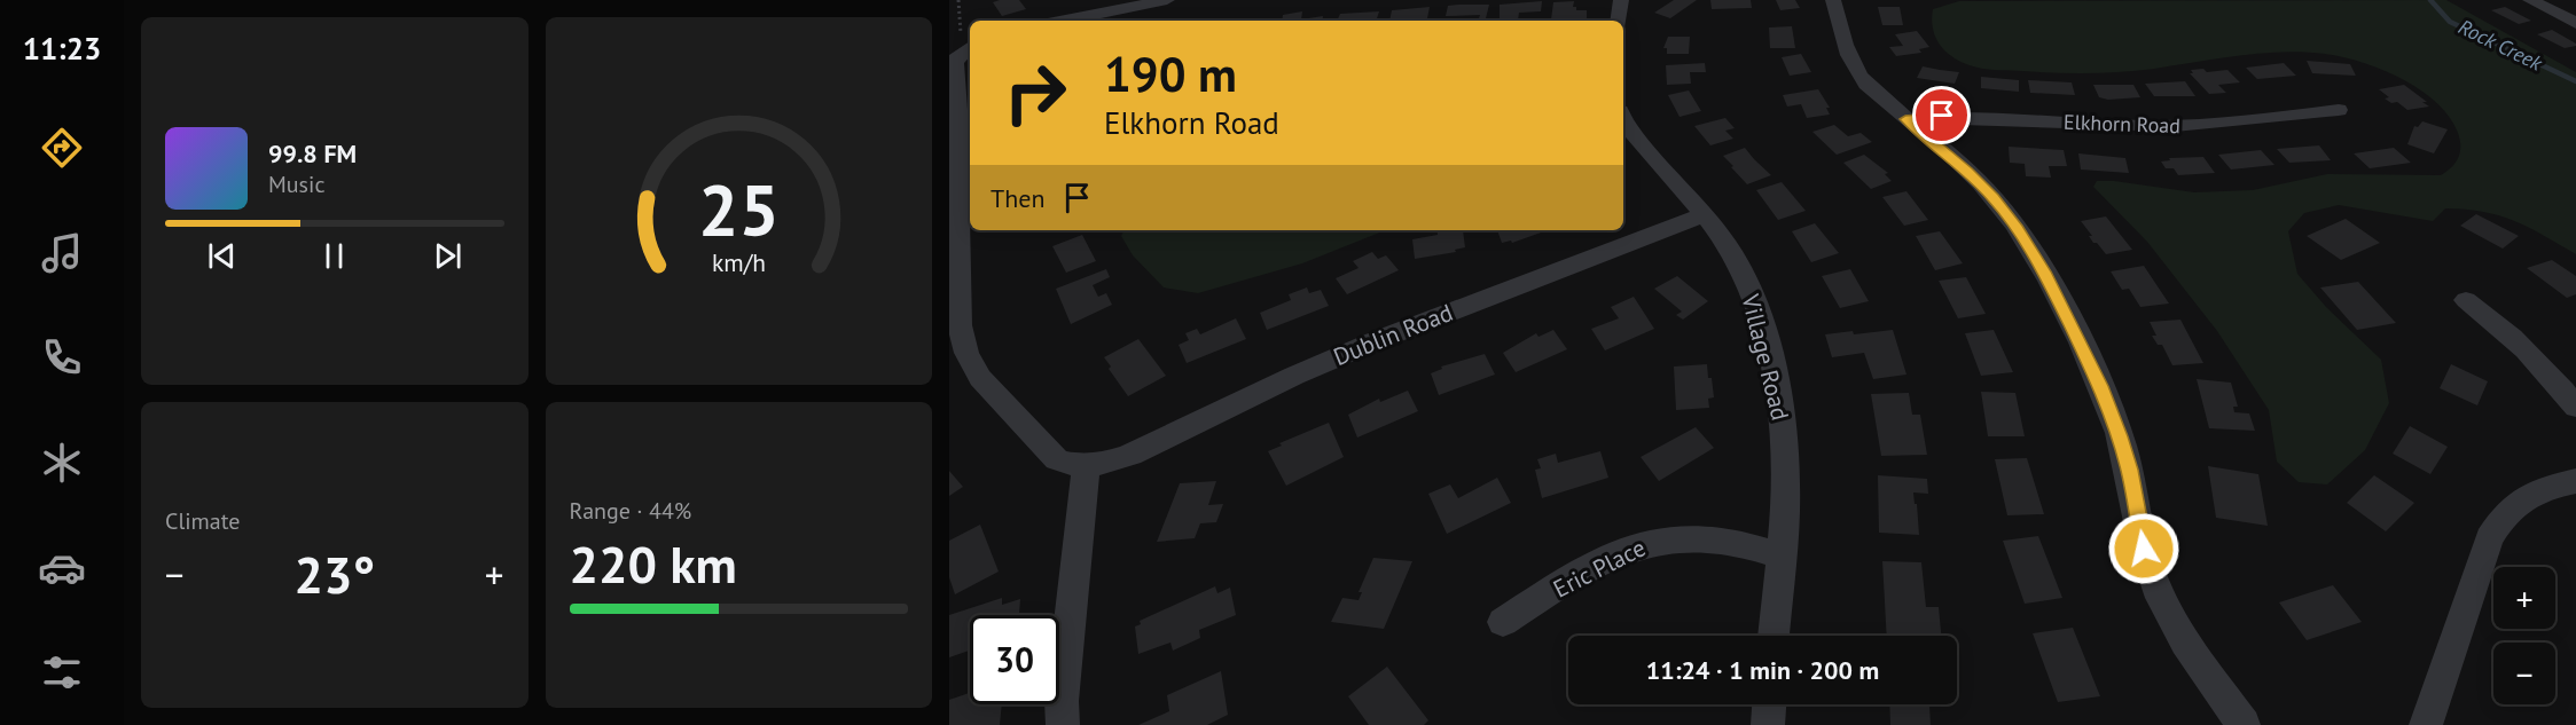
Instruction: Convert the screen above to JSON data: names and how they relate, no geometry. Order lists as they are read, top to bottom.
{
  "streets": {
    "street": [
      "Elkhorn Road",
      "Dublin Road",
      "Village Road",
      "Eric Place"
    ]
  },
  "crossings": [
    ["Dublin Road", "Village Road"],
    ["Village Road", "Eric Place"]
  ],
  "water": ["Rock Creek"],
  "page": {
    "tabs": "11:23",
    "turn": ["190 m", "Elkhorn Road"],
    "song": ["99.8 FM", "Music"],
    "then": "Then",
    "tile": [
      "Climate",
      ["Range · 44%", "220 km"]
    ],
    "heat": ["−", "23°", "+"],
    "map_buttons": ["+", "−"],
    "limit": "30",
    "trip": "11:24 · 1 min · 200 m",
    "gauge": ["25", "km/h"]
  }
}
